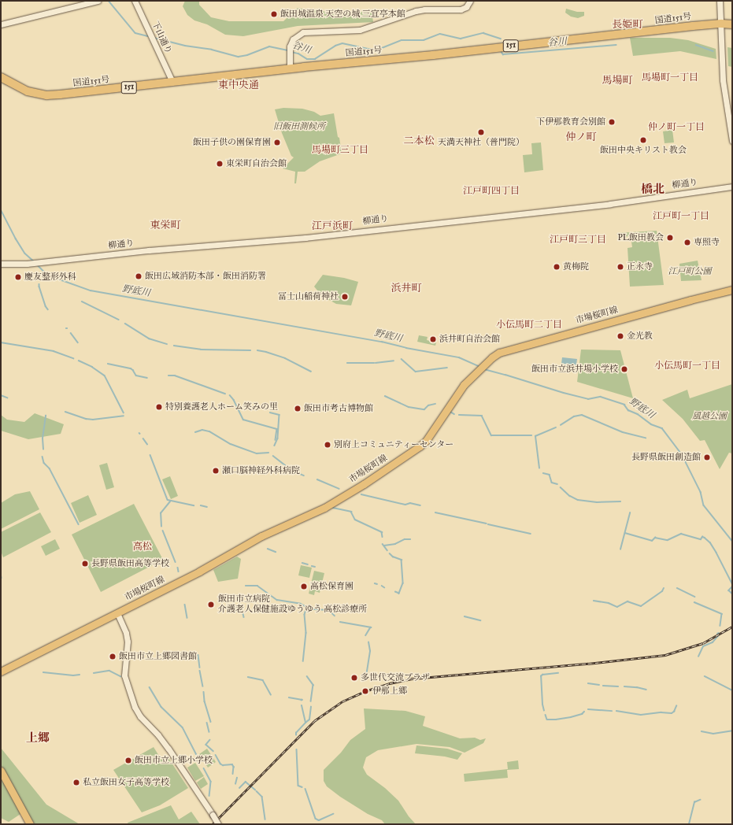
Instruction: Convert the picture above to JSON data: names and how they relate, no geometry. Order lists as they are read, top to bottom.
{
  "streets": {
    "highway": ["国道151号", "151"],
    "main road": ["市場桜町線"],
    "street": ["下山通り", "柳通り"]
  },
  "crossings": [
    ["国道151号", "下山通り"]
  ],
  "districts": [
    "長姫町",
    "馬場町一丁目",
    "馬場町",
    "東中央通",
    "仲ノ町一丁目",
    "仲ノ町",
    "二本松",
    "馬場町三丁目",
    "橋北",
    "江戸町四丁目",
    "江戸町一丁目",
    "東栄町",
    "江戸浜町",
    "江戸町三丁目",
    "浜井町",
    "小伝馬町二丁目",
    "小伝馬町一丁目",
    "高松",
    "上郷"
  ],
  "water": ["谷川", "野底川"],
  "parks": ["旧飯田測候所", "江戸町公園", "風越公園"],
  "places": [
    "飯田城温泉 天空の城 三宜亭本館",
    "下伊那教育会別館",
    "天満天神社（普門院）",
    "飯田中央キリスト教会",
    "飯田子供の園保育園",
    "東栄町自治会館",
    "PL飯田教会",
    "専照寺",
    "黄梅院",
    "正永寺",
    "飯田広域消防本部・飯田消防署",
    "慶友整形外科",
    "冨士山稲荷神社",
    "金光教",
    "浜井町自治会館",
    "飯田市立浜井場小学校",
    "特別養護老人ホーム笑みの里",
    "飯田市考古博物館",
    "別府上コミュニティーセンター",
    "長野県飯田創造館",
    "瀬口脳神経外科病院",
    "長野県飯田高等学校",
    "高松保育園",
    "飯田市立病院 介護老人保健施設ゆうゆう 高松診療所",
    "飯田市立上郷図書館",
    "多世代交流プラザ",
    "伊那上郷",
    "飯田市立上郷小学校",
    "私立飯田女子高等学校"
  ]
}
